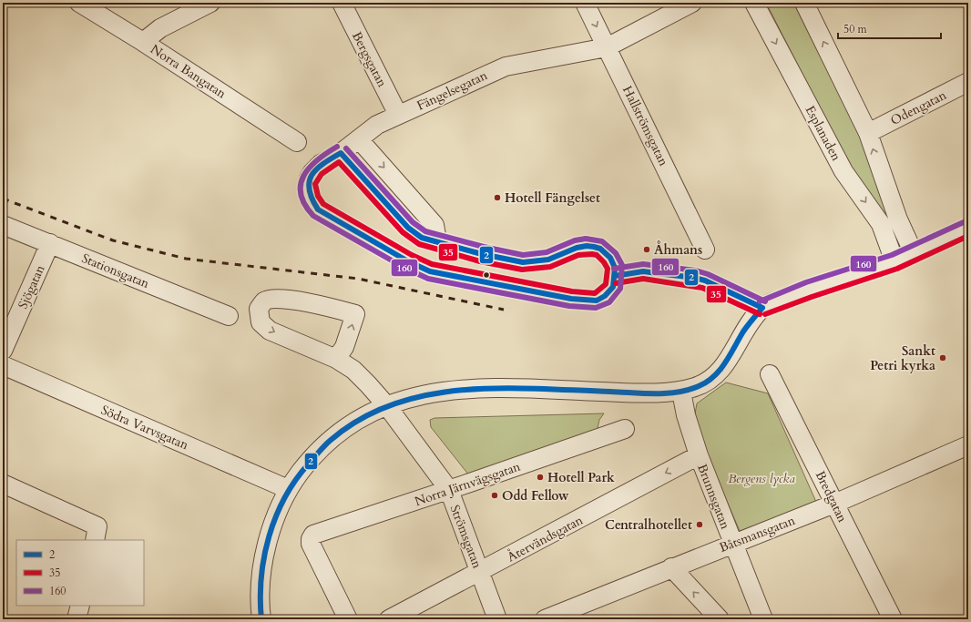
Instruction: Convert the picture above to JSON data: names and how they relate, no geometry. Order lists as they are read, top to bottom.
{
  "streets": {
    "street": [
      "Bergsgatan",
      "Norra Bangatan",
      "Fängelsegatan",
      "Odengatan",
      "Hallströmsgatan",
      "Esplanaden",
      "Stationsgatan",
      "Sjögatan",
      "Södra Varvsgatan",
      "Norra Järnvägsgatan",
      "Brunnsgatan",
      "Bredgatan",
      "Båtsmansgatan",
      "Strömsgatan",
      "Återvändsgatan"
    ]
  },
  "crossings": [
    ["Bergsgatan", "Fängelsegatan"],
    ["Fängelsegatan", "Hallströmsgatan"],
    ["Stationsgatan", "Sjögatan"],
    ["Norra Järnvägsgatan", "Strömsgatan"],
    ["Brunnsgatan", "Båtsmansgatan"],
    ["Brunnsgatan", "Återvändsgatan"],
    ["Bredgatan", "Båtsmansgatan"],
    ["Strömsgatan", "Återvändsgatan"]
  ],
  "one_way": ["Återvändsgatan"],
  "parks": ["Bergens lycka"],
  "places": [
    "Hotell Fängelset",
    "Åhmans",
    "Sankt Petri kyrka",
    "Hotell Park",
    "Odd Fellow",
    "Centralhotellet"
  ],
  "lines": ["transit line 160", "transit line 2", "transit line 35"],
  "legend": ["2", "35", "160"],
  "scale_bar": "50 m"
}
